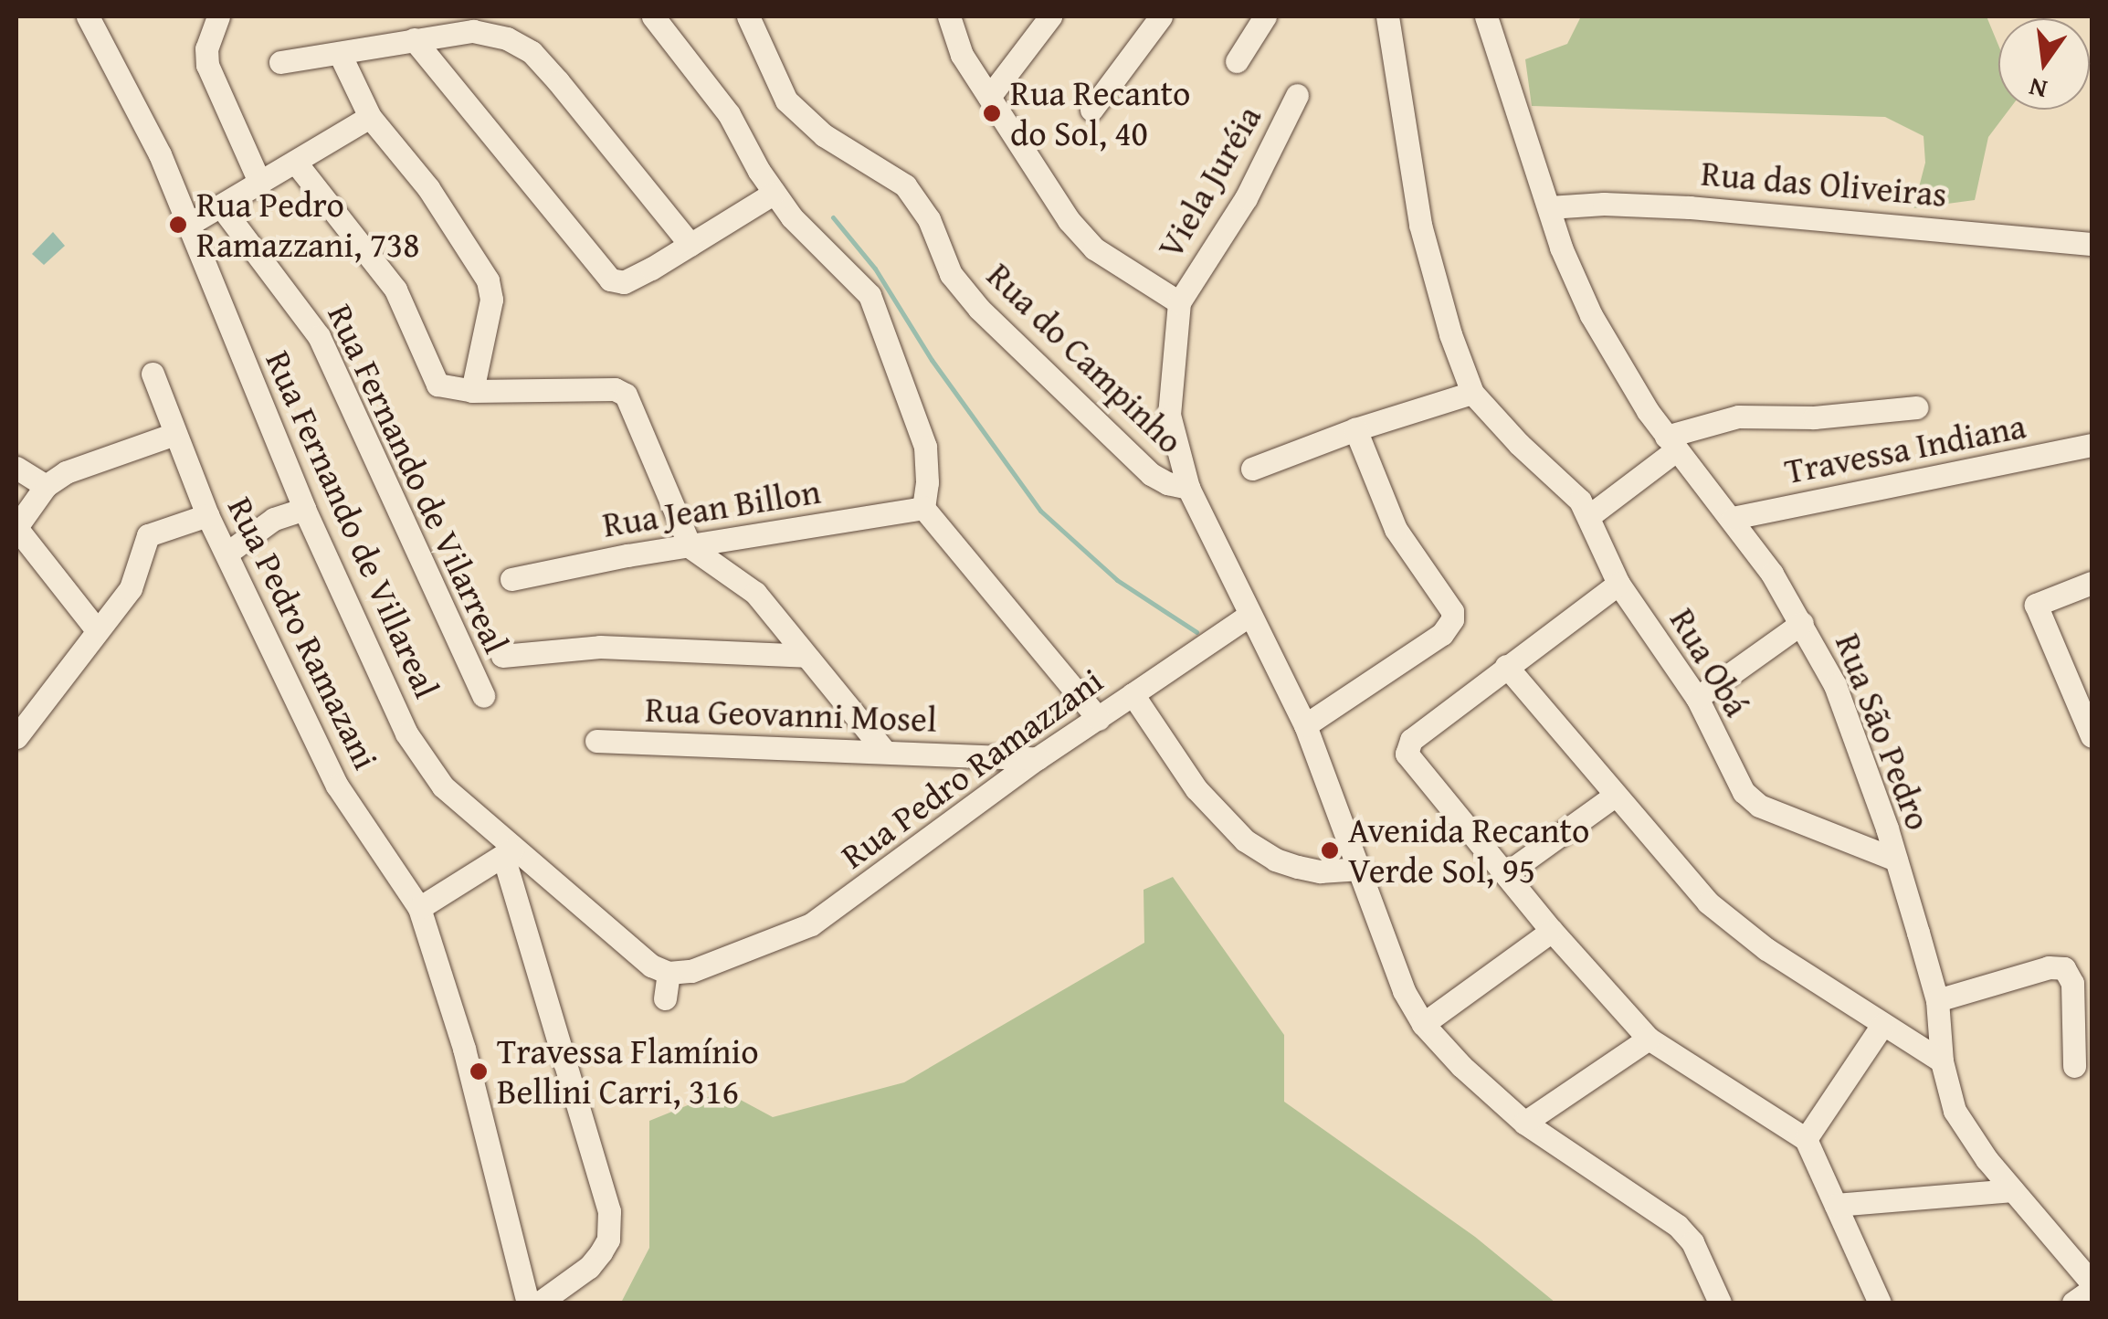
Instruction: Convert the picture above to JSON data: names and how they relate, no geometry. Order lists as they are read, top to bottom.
{
  "streets": {
    "street": [
      "Viela Juréia",
      "Rua das Oliveiras",
      "Rua do Campinho",
      "Travessa Indiana",
      "Rua Fernando de Vilarreal",
      "Rua Jean Billon",
      "Rua Fernando de Villareal",
      "Rua Pedro Ramazani",
      "Rua Obá",
      "Rua Geovanni Mosel",
      "Rua São Pedro",
      "Rua Pedro Ramazzani"
    ]
  },
  "crossings": [
    ["Rua das Oliveiras", "Rua São Pedro"],
    ["Travessa Indiana", "Rua São Pedro"],
    ["Rua Fernando de Villareal", "Rua Pedro Ramazzani"],
    ["Rua Obá", "Rua São Pedro"],
    ["Rua Geovanni Mosel", "Rua Pedro Ramazzani"]
  ],
  "places": [
    "Rua Recanto do Sol, 40",
    "Rua Pedro Ramazzani, 738",
    "Avenida Recanto Verde Sol, 95",
    "Travessa Flamínio Bellini Carri, 316"
  ],
  "north": "bottom"
}
